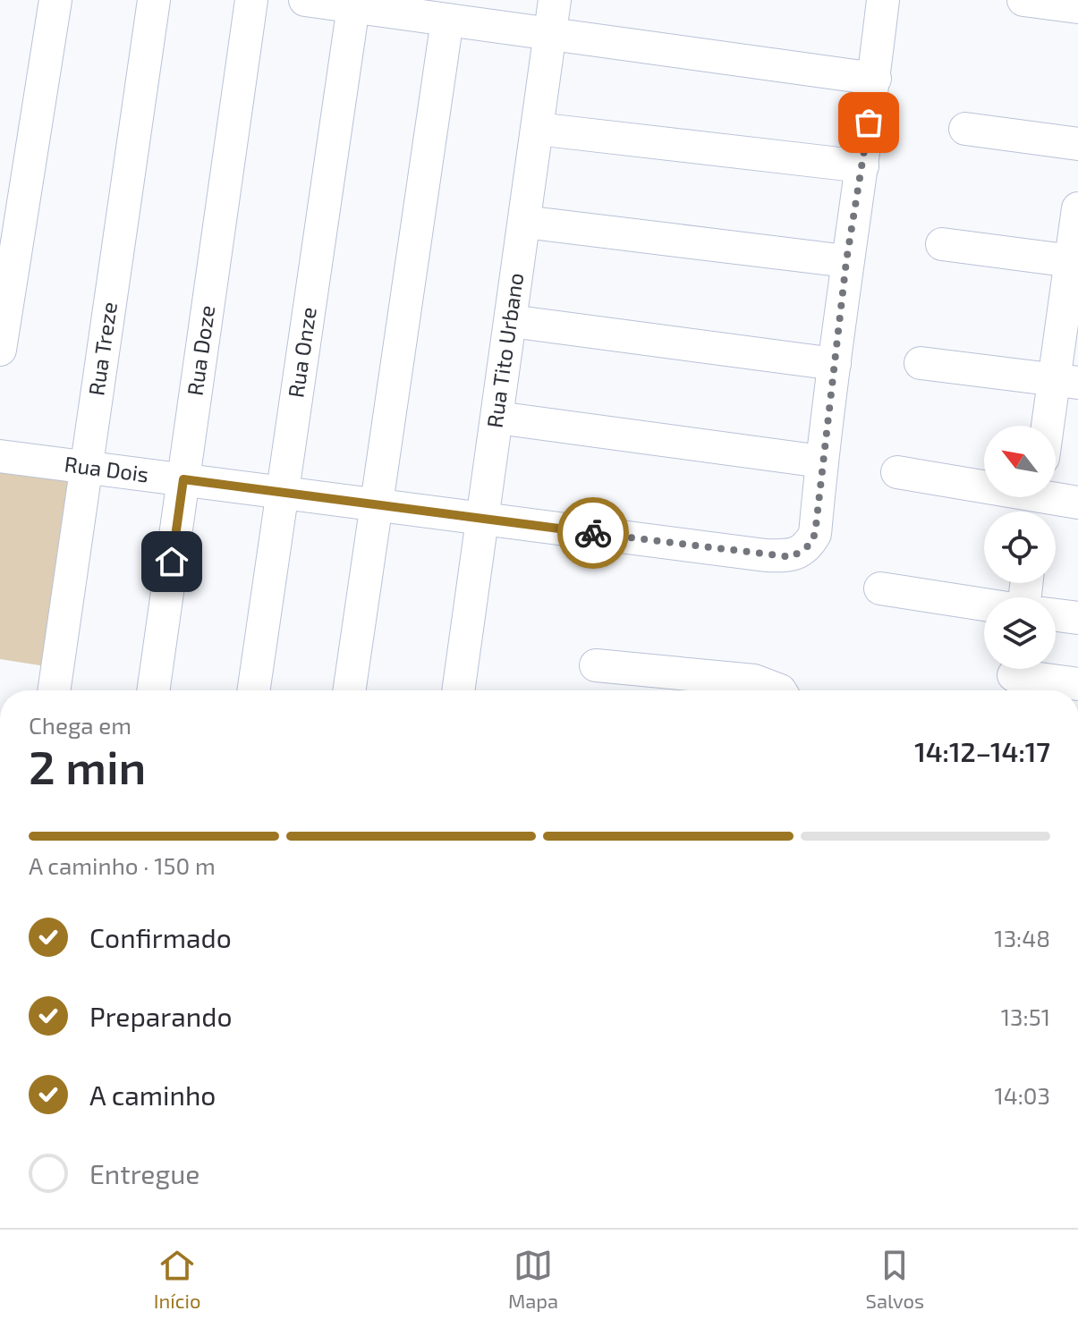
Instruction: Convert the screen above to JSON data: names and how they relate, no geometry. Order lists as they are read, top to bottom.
{
  "streets": {
    "street": [
      "Rua Treze",
      "Rua Doze",
      "Rua Tito Urbano",
      "Rua Onze",
      "Rua Dois"
    ]
  },
  "crossings": [
    ["Rua Treze", "Rua Dois"],
    ["Rua Doze", "Rua Dois"],
    ["Rua Tito Urbano", "Rua Dois"],
    ["Rua Onze", "Rua Dois"]
  ],
  "north": "top left",
  "page": {
    "heading": ["2 min", "Chega em", "14:12–14:17"],
    "bar": "A caminho · 150 m",
    "list": [
      ["Confirmado", "13:48"],
      ["Preparando", "13:51"],
      ["A caminho", "14:03"],
      "Entregue"
    ],
    "tabs": ["Início", "Mapa", "Salvos"]
  }
}
